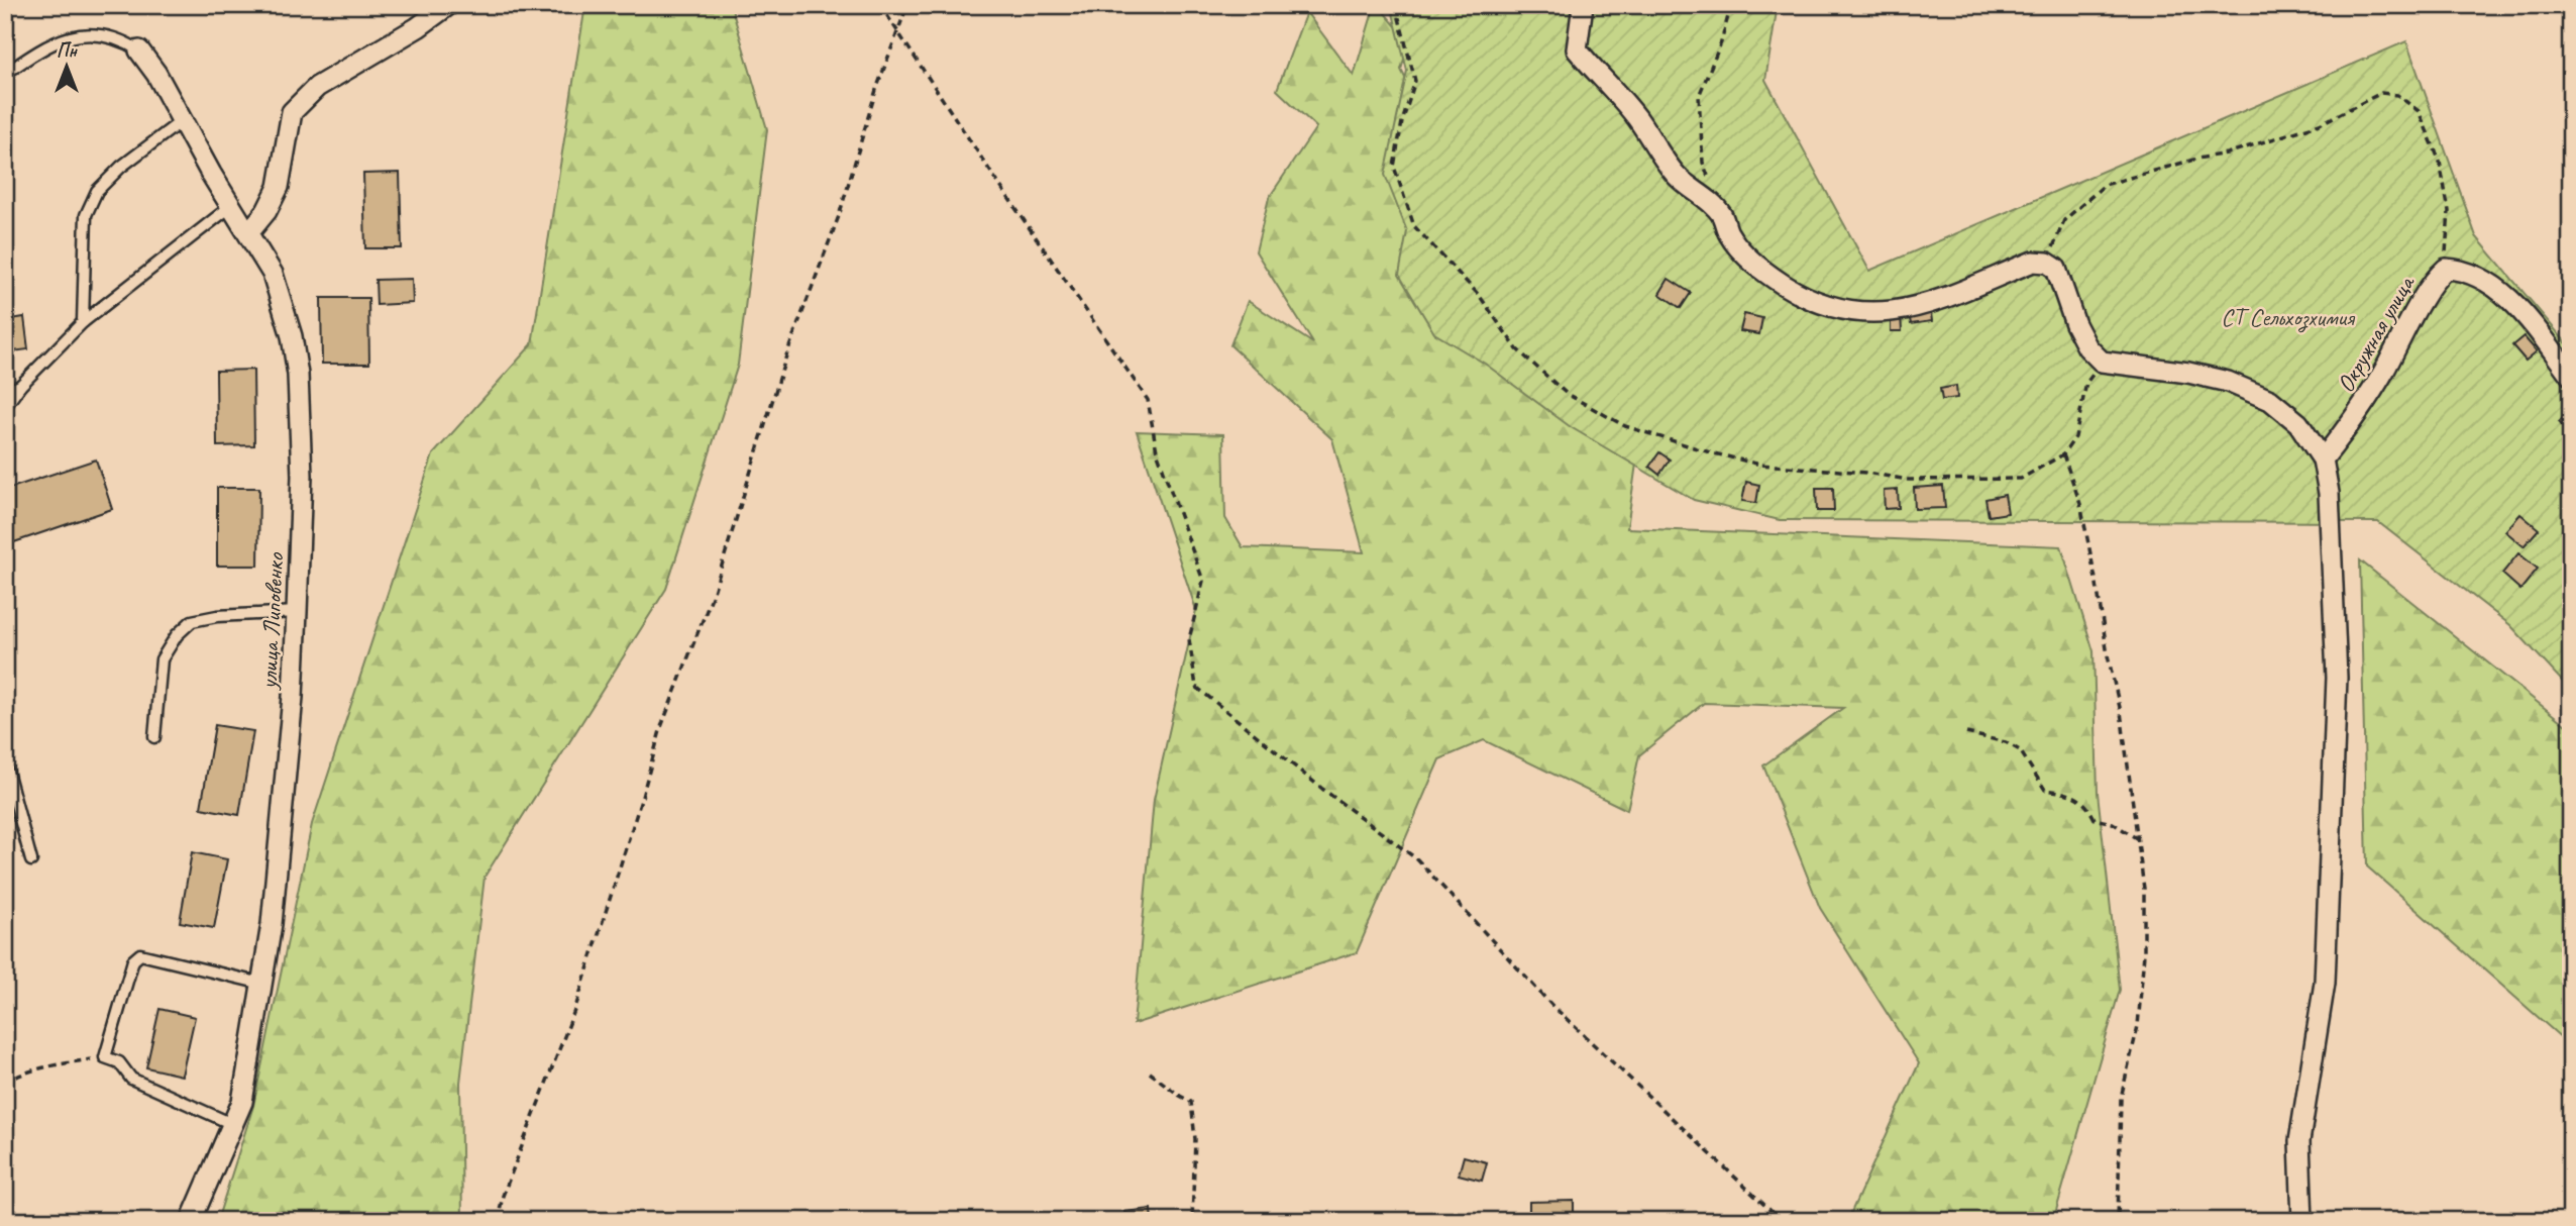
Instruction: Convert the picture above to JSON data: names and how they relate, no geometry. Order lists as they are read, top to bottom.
{
  "streets": {
    "street": ["Окружная улица", "улица Липовенко"]
  },
  "parks": ["СТ Сельхозхимия"],
  "north": "top"
}
